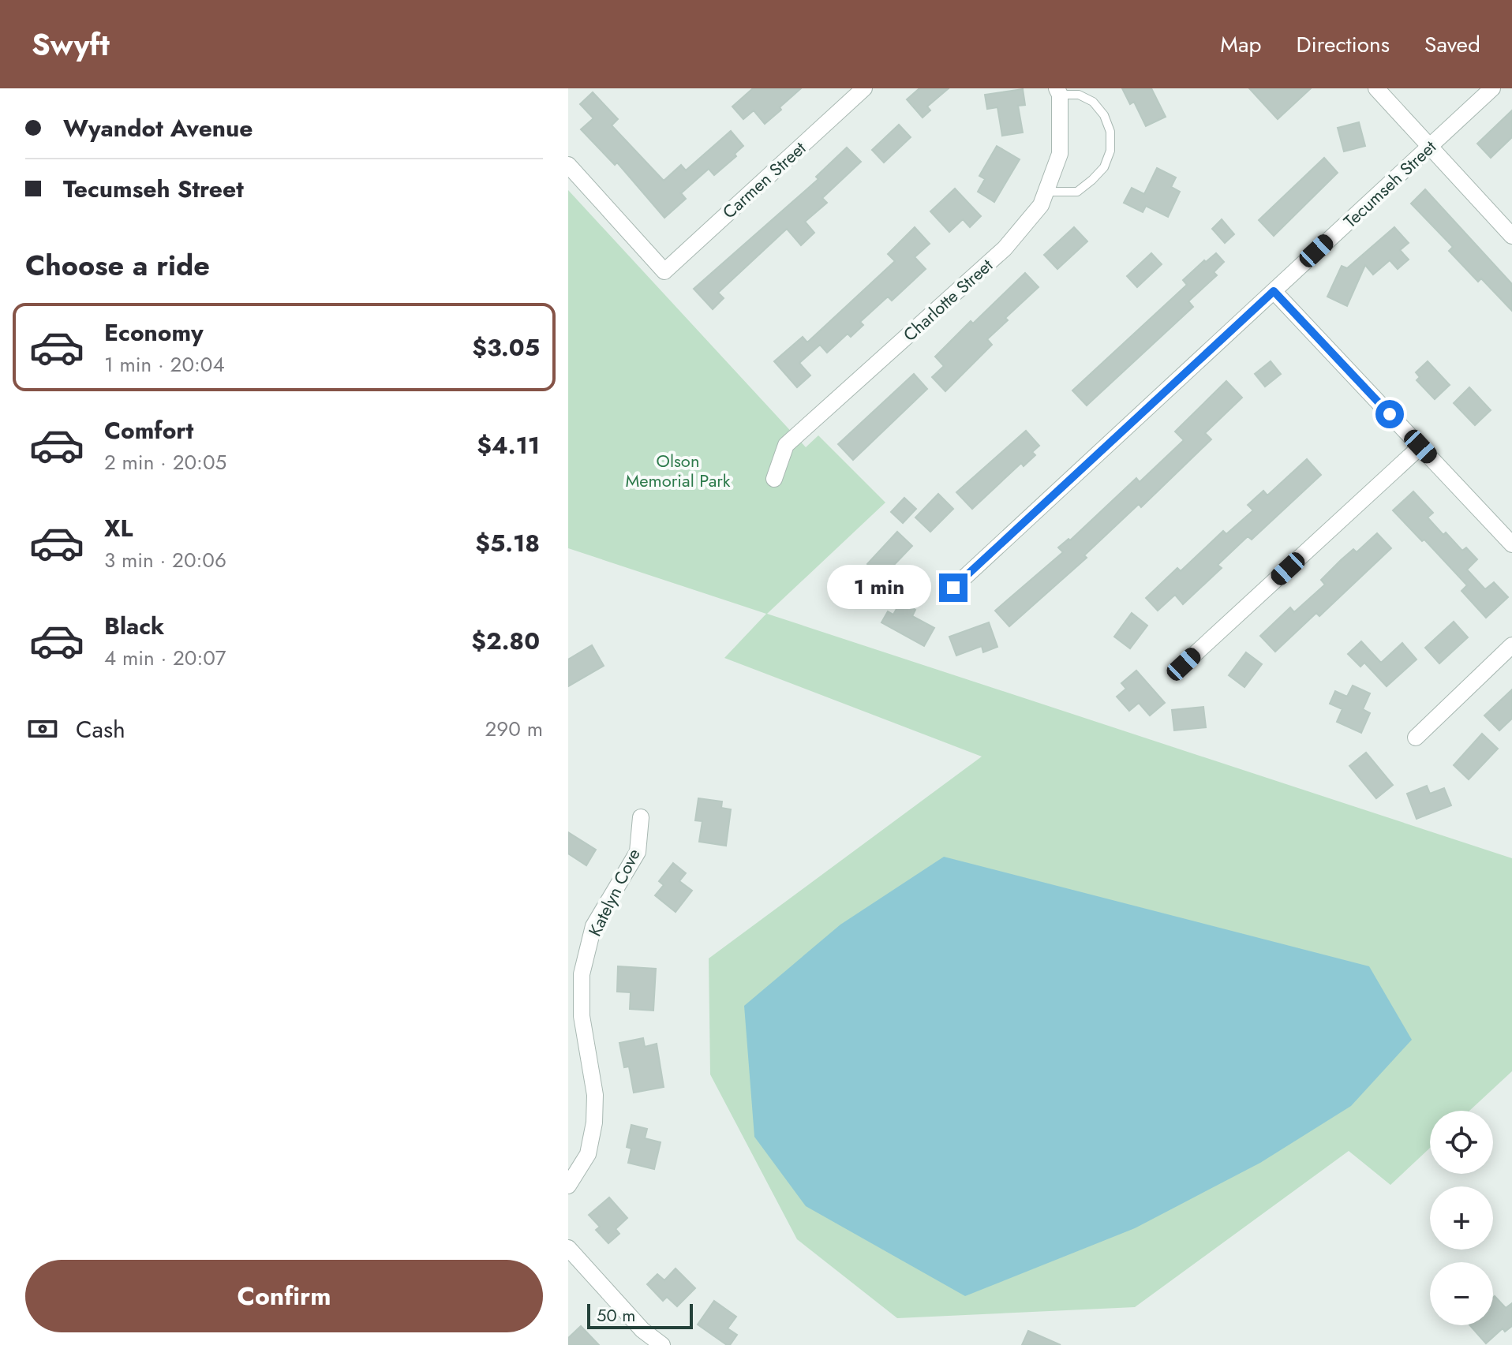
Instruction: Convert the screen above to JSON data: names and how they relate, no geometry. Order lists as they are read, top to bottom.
{
  "streets": {
    "street": [
      "Carmen Street",
      "Tecumseh Street",
      "Charlotte Street",
      "Katelyn Cove"
    ]
  },
  "parks": ["Olson Memorial Park"],
  "scale_bar": "50 m",
  "page": {
    "header": "Swyft",
    "nav": ["Map", "Directions", "Saved"],
    "banner": ["Wyandot Avenue", "Tecumseh Street"],
    "heading": "Choose a ride",
    "list": [
      {
        "name": "Economy",
        "note": "1 min · 20:04",
        "value": "$3.05"
      },
      {
        "name": "Comfort",
        "note": "2 min · 20:05",
        "value": "$4.11"
      },
      {
        "name": "XL",
        "note": "3 min · 20:06",
        "value": "$5.18"
      },
      {
        "name": "Black",
        "note": "4 min · 20:07",
        "value": "$2.80"
      }
    ],
    "bubble": "1 min",
    "pay": ["Cash", "290 m"],
    "map_buttons": ["+", "−"],
    "buttons": "Confirm",
    "scale": "50 m"
  }
}
